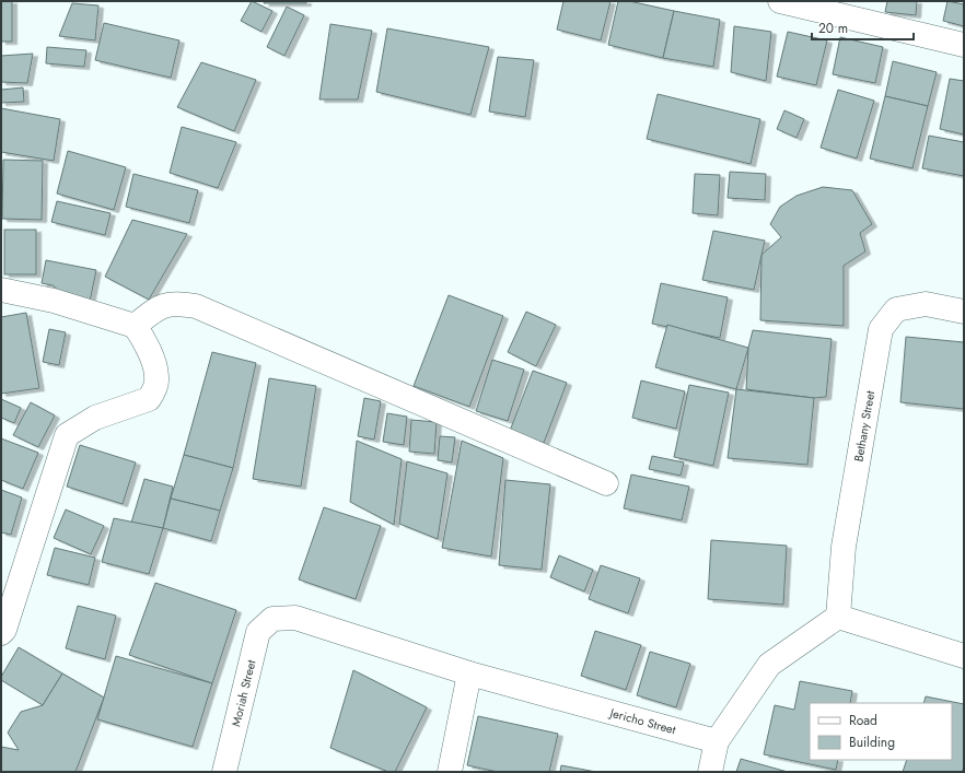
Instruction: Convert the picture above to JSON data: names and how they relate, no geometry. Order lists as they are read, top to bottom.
{
  "streets": {
    "street": ["Bethany Street", "Moriah Street", "Jericho Street"]
  },
  "crossings": [
    ["Moriah Street", "Jericho Street"]
  ],
  "legend": ["Road", "Building"],
  "scale_bar": "20 m"
}
